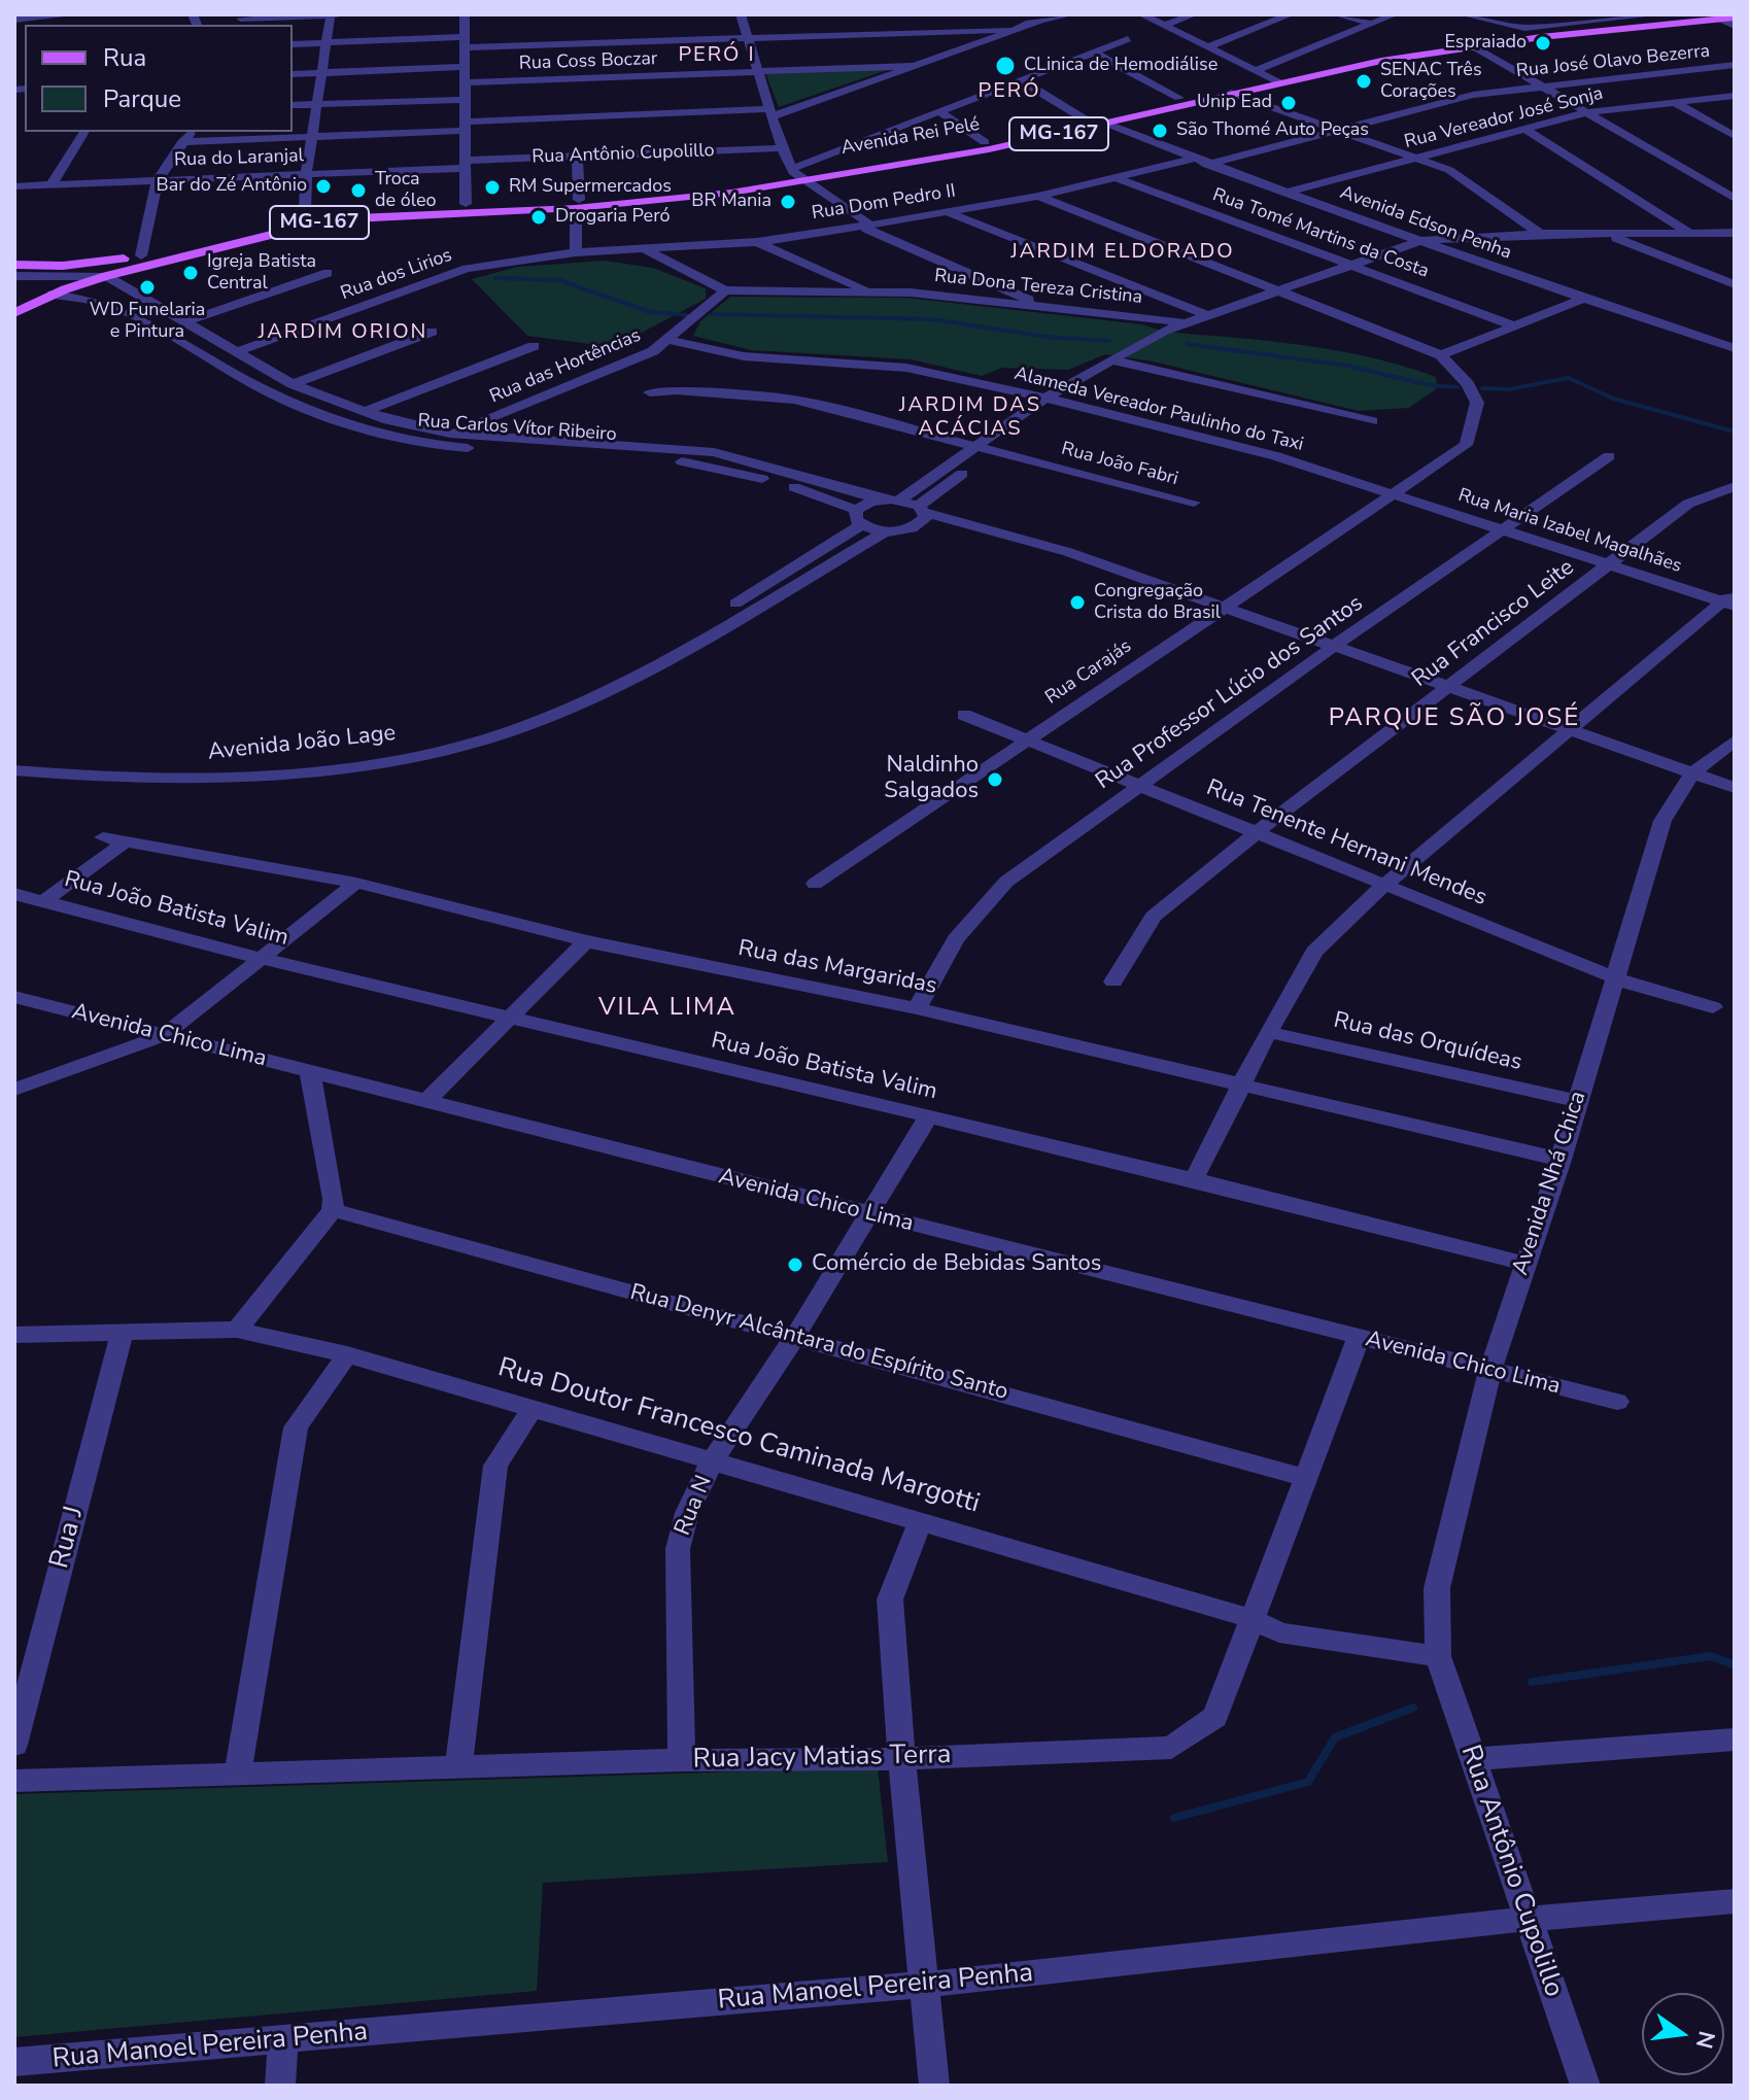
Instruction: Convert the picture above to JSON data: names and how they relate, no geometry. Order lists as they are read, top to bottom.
{
  "streets": {
    "main road": ["MG-167", "Avenida Rei Pelé"],
    "street": [
      "Rua Coss Boczar",
      "Rua José Olavo Bezerra",
      "Rua Vereador José Sonja",
      "Rua Antônio Cupolillo",
      "Rua do Laranjal",
      "Rua Dom Pedro II",
      "Avenida Edson Penha",
      "Rua Tomé Martins da Costa",
      "Rua dos Lirios",
      "Rua Dona Tereza Cristina",
      "Rua das Hortências",
      "Alameda Vereador Paulinho do Taxi",
      "Rua Carlos Vítor Ribeiro",
      "Rua João Fabri",
      "Rua Maria Izabel Magalhães",
      "Rua Francisco Leite",
      "Rua Carajás",
      "Rua Professor Lúcio dos Santos",
      "Avenida João Lage",
      "Rua Tenente Hernani Mendes",
      "Rua João Batista Valim",
      "Rua das Margaridas",
      "Avenida Chico Lima",
      "Rua das Orquídeas",
      "Avenida Nhá Chica",
      "Rua Denyr Alcântara do Espírito Santo",
      "Rua Doutor Francesco Caminada Margotti",
      "Rua N",
      "Rua J",
      "Rua Jacy Matias Terra",
      "Rua Manoel Pereira Penha"
    ]
  },
  "crossings": [
    ["Rua José Olavo Bezerra", "Avenida Edson Penha"],
    ["Rua Vereador José Sonja", "Avenida Edson Penha"],
    ["MG-167", "Avenida Rei Pelé"],
    ["MG-167", "Rua Carlos Vítor Ribeiro"],
    ["Avenida Rei Pelé", "Avenida Edson Penha"],
    ["Rua Antônio Cupolillo", "Rua do Laranjal"],
    ["Rua Antônio Cupolillo", "Avenida Nhá Chica"],
    ["Rua Antônio Cupolillo", "Rua Doutor Francesco Caminada Margotti"],
    ["Rua Antônio Cupolillo", "Rua Manoel Pereira Penha"],
    ["Rua Dom Pedro II", "Avenida Edson Penha"],
    ["Rua Dom Pedro II", "Rua Tomé Martins da Costa"],
    ["Rua Dom Pedro II", "Rua dos Lirios"],
    ["Rua Dom Pedro II", "Rua Dona Tereza Cristina"],
    ["Avenida Edson Penha", "Rua Dona Tereza Cristina"],
    ["Rua Tomé Martins da Costa", "Rua Dona Tereza Cristina"],
    ["Rua dos Lirios", "Rua Carlos Vítor Ribeiro"],
    ["Rua Dona Tereza Cristina", "Rua das Hortências"],
    ["Rua das Hortências", "Alameda Vereador Paulinho do Taxi"],
    ["Rua das Hortências", "Rua Carlos Vítor Ribeiro"],
    ["Alameda Vereador Paulinho do Taxi", "Rua Maria Izabel Magalhães"],
    ["Alameda Vereador Paulinho do Taxi", "Rua Carajás"],
    ["Rua Carlos Vítor Ribeiro", "Avenida João Lage"],
    ["Rua Maria Izabel Magalhães", "Rua Francisco Leite"],
    ["Rua Maria Izabel Magalhães", "Rua Carajás"],
    ["Rua Maria Izabel Magalhães", "Rua Professor Lúcio dos Santos"],
    ["Rua Francisco Leite", "Rua Tenente Hernani Mendes"],
    ["Rua Carajás", "Rua Tenente Hernani Mendes"],
    ["Rua Professor Lúcio dos Santos", "Rua Tenente Hernani Mendes"],
    ["Rua Professor Lúcio dos Santos", "Rua das Margaridas"],
    ["Rua Tenente Hernani Mendes", "Avenida Nhá Chica"],
    ["Rua João Batista Valim", "Avenida Nhá Chica"],
    ["Rua João Batista Valim", "Rua N"],
    ["Rua das Margaridas", "Avenida Nhá Chica"],
    ["Avenida Chico Lima", "Avenida Nhá Chica"],
    ["Avenida Chico Lima", "Rua N"],
    ["Avenida Chico Lima", "Rua Jacy Matias Terra"],
    ["Rua das Orquídeas", "Avenida Nhá Chica"],
    ["Avenida Nhá Chica", "Rua Doutor Francesco Caminada Margotti"],
    ["Rua Denyr Alcântara do Espírito Santo", "Rua N"],
    ["Rua Denyr Alcântara do Espírito Santo", "Rua Jacy Matias Terra"],
    ["Rua Doutor Francesco Caminada Margotti", "Rua N"],
    ["Rua Doutor Francesco Caminada Margotti", "Rua J"],
    ["Rua Doutor Francesco Caminada Margotti", "Rua Jacy Matias Terra"],
    ["Rua N", "Rua Jacy Matias Terra"]
  ],
  "districts": [
    "PERÓ I",
    "PERÓ",
    "JARDIM ELDORADO",
    "JARDIM ORION",
    "JARDIM DAS ACÁCIAS",
    "PARQUE SÃO JOSÉ",
    "VILA LIMA"
  ],
  "places": [
    "Espraiado",
    "CLinica de Hemodiálise",
    "SENAC Três Corações",
    "Unip Ead",
    "São Thomé Auto Peças",
    "Bar do Zé Antônio",
    "RM Supermercados",
    "Troca de óleo",
    "BR Mania",
    "Drogaria Peró",
    "Igreja Batista Central",
    "WD Funelaria e Pintura",
    "Congregação Crista do Brasil",
    "Naldinho Salgados",
    "Comércio de Bebidas Santos"
  ],
  "legend": ["Rua", "Parque"],
  "north": "right"
}
